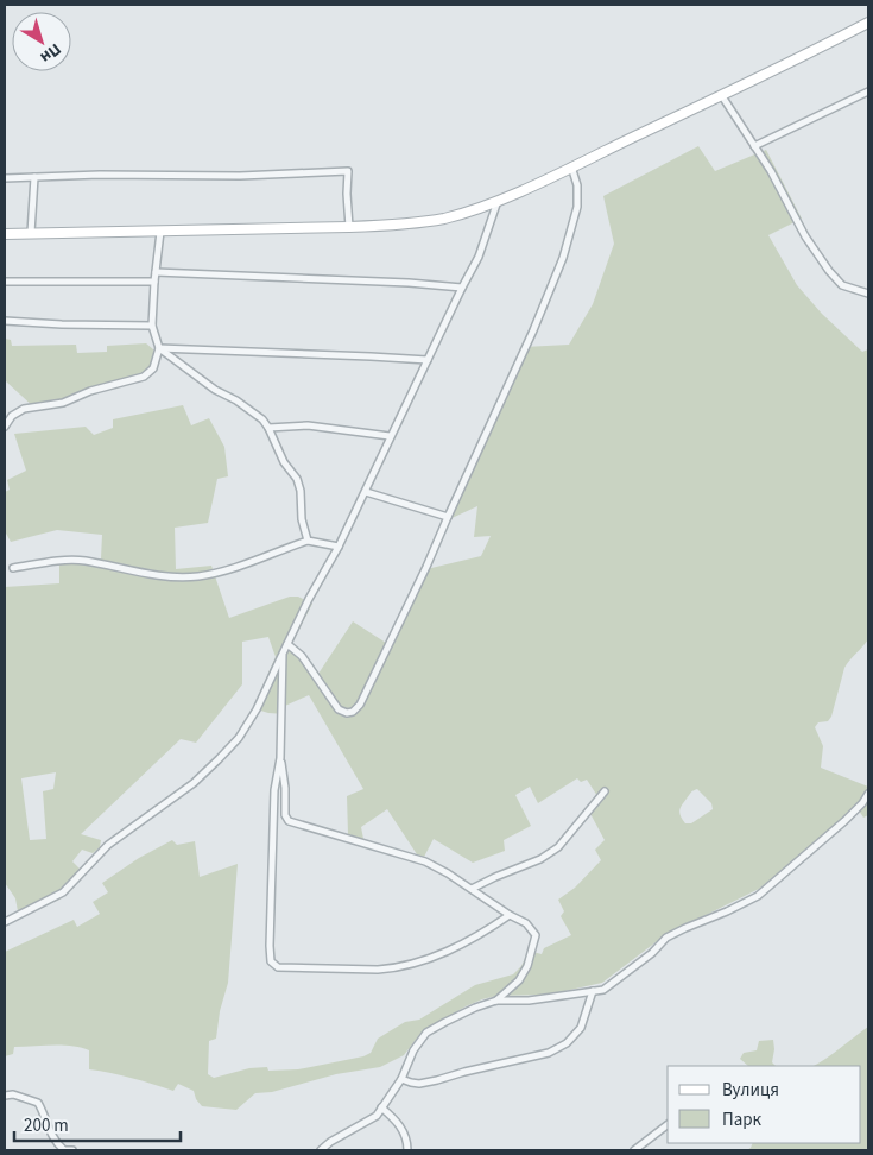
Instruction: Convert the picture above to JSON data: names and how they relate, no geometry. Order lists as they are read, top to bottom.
{
  "legend": ["Вулиця", "Парк"],
  "scale_bar": "200 m",
  "north": "bottom right"
}
